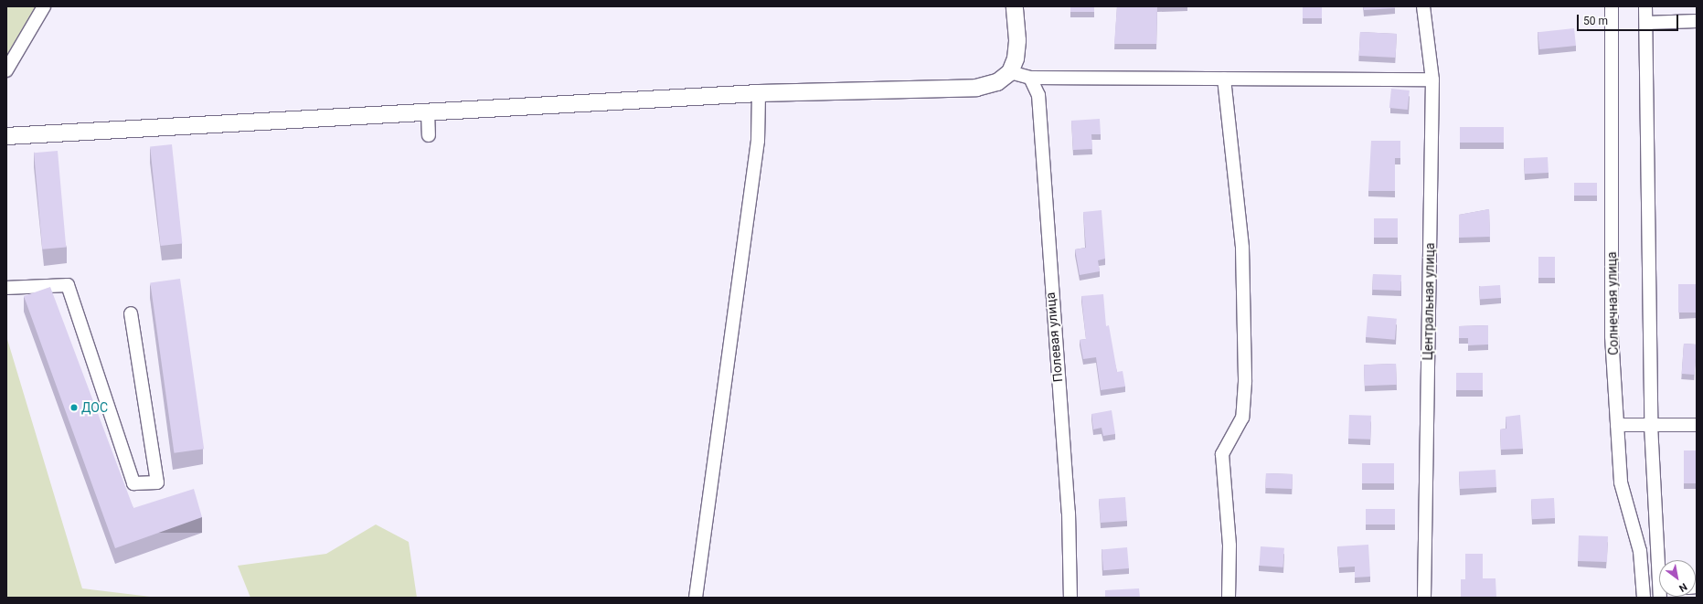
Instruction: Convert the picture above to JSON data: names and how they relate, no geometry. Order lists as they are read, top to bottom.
{
  "streets": {
    "street": ["Центральная улица", "Солнечная улица", "Полевая улица"]
  },
  "places": ["ДОС"],
  "scale_bar": "50 m",
  "north": "bottom right"
}
